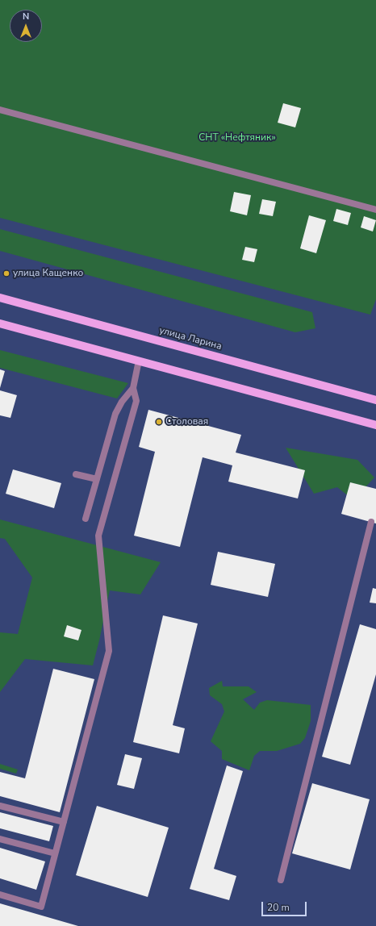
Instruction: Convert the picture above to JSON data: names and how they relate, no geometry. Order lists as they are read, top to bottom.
{
  "streets": {
    "main road": ["улица Ларина"]
  },
  "parks": ["СНТ «Нефтяник»"],
  "places": ["улица Кащенко", "Столовая"],
  "scale_bar": "20 m",
  "north": "top"
}
